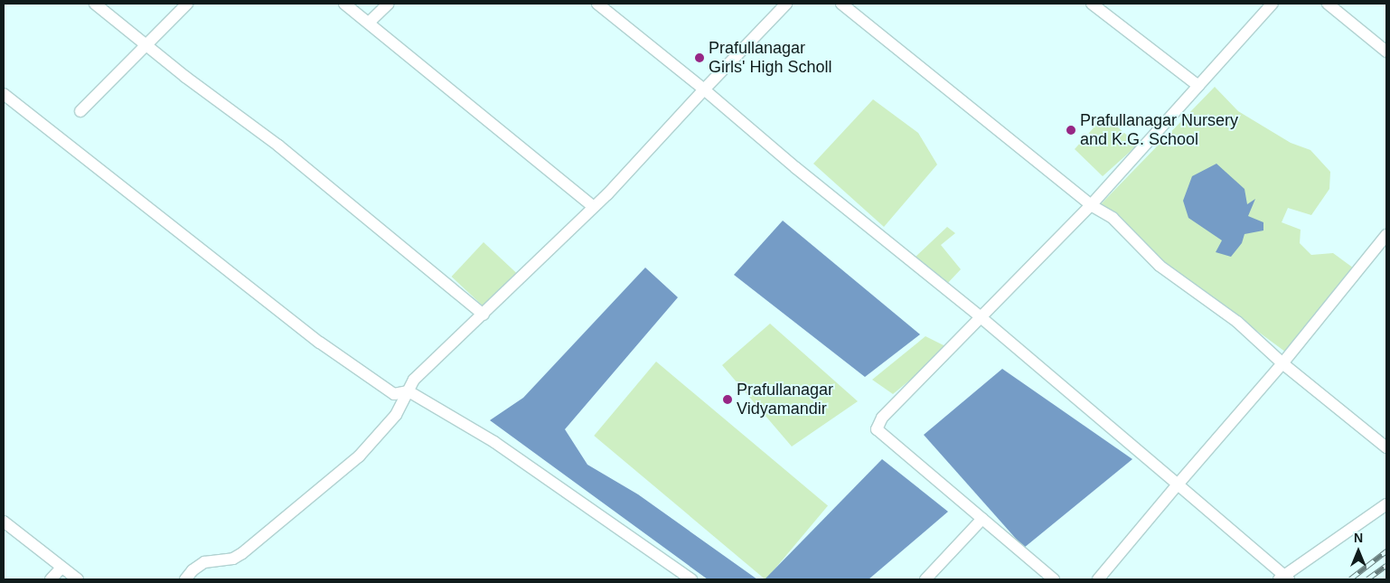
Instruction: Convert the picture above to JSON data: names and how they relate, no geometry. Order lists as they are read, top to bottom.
{
  "places": ["Prafullanagar Girls' High Scholl", "Prafullanagar Nursery and K.G. School", "Prafullanagar Vidyamandir"],
  "north": "top"
}
